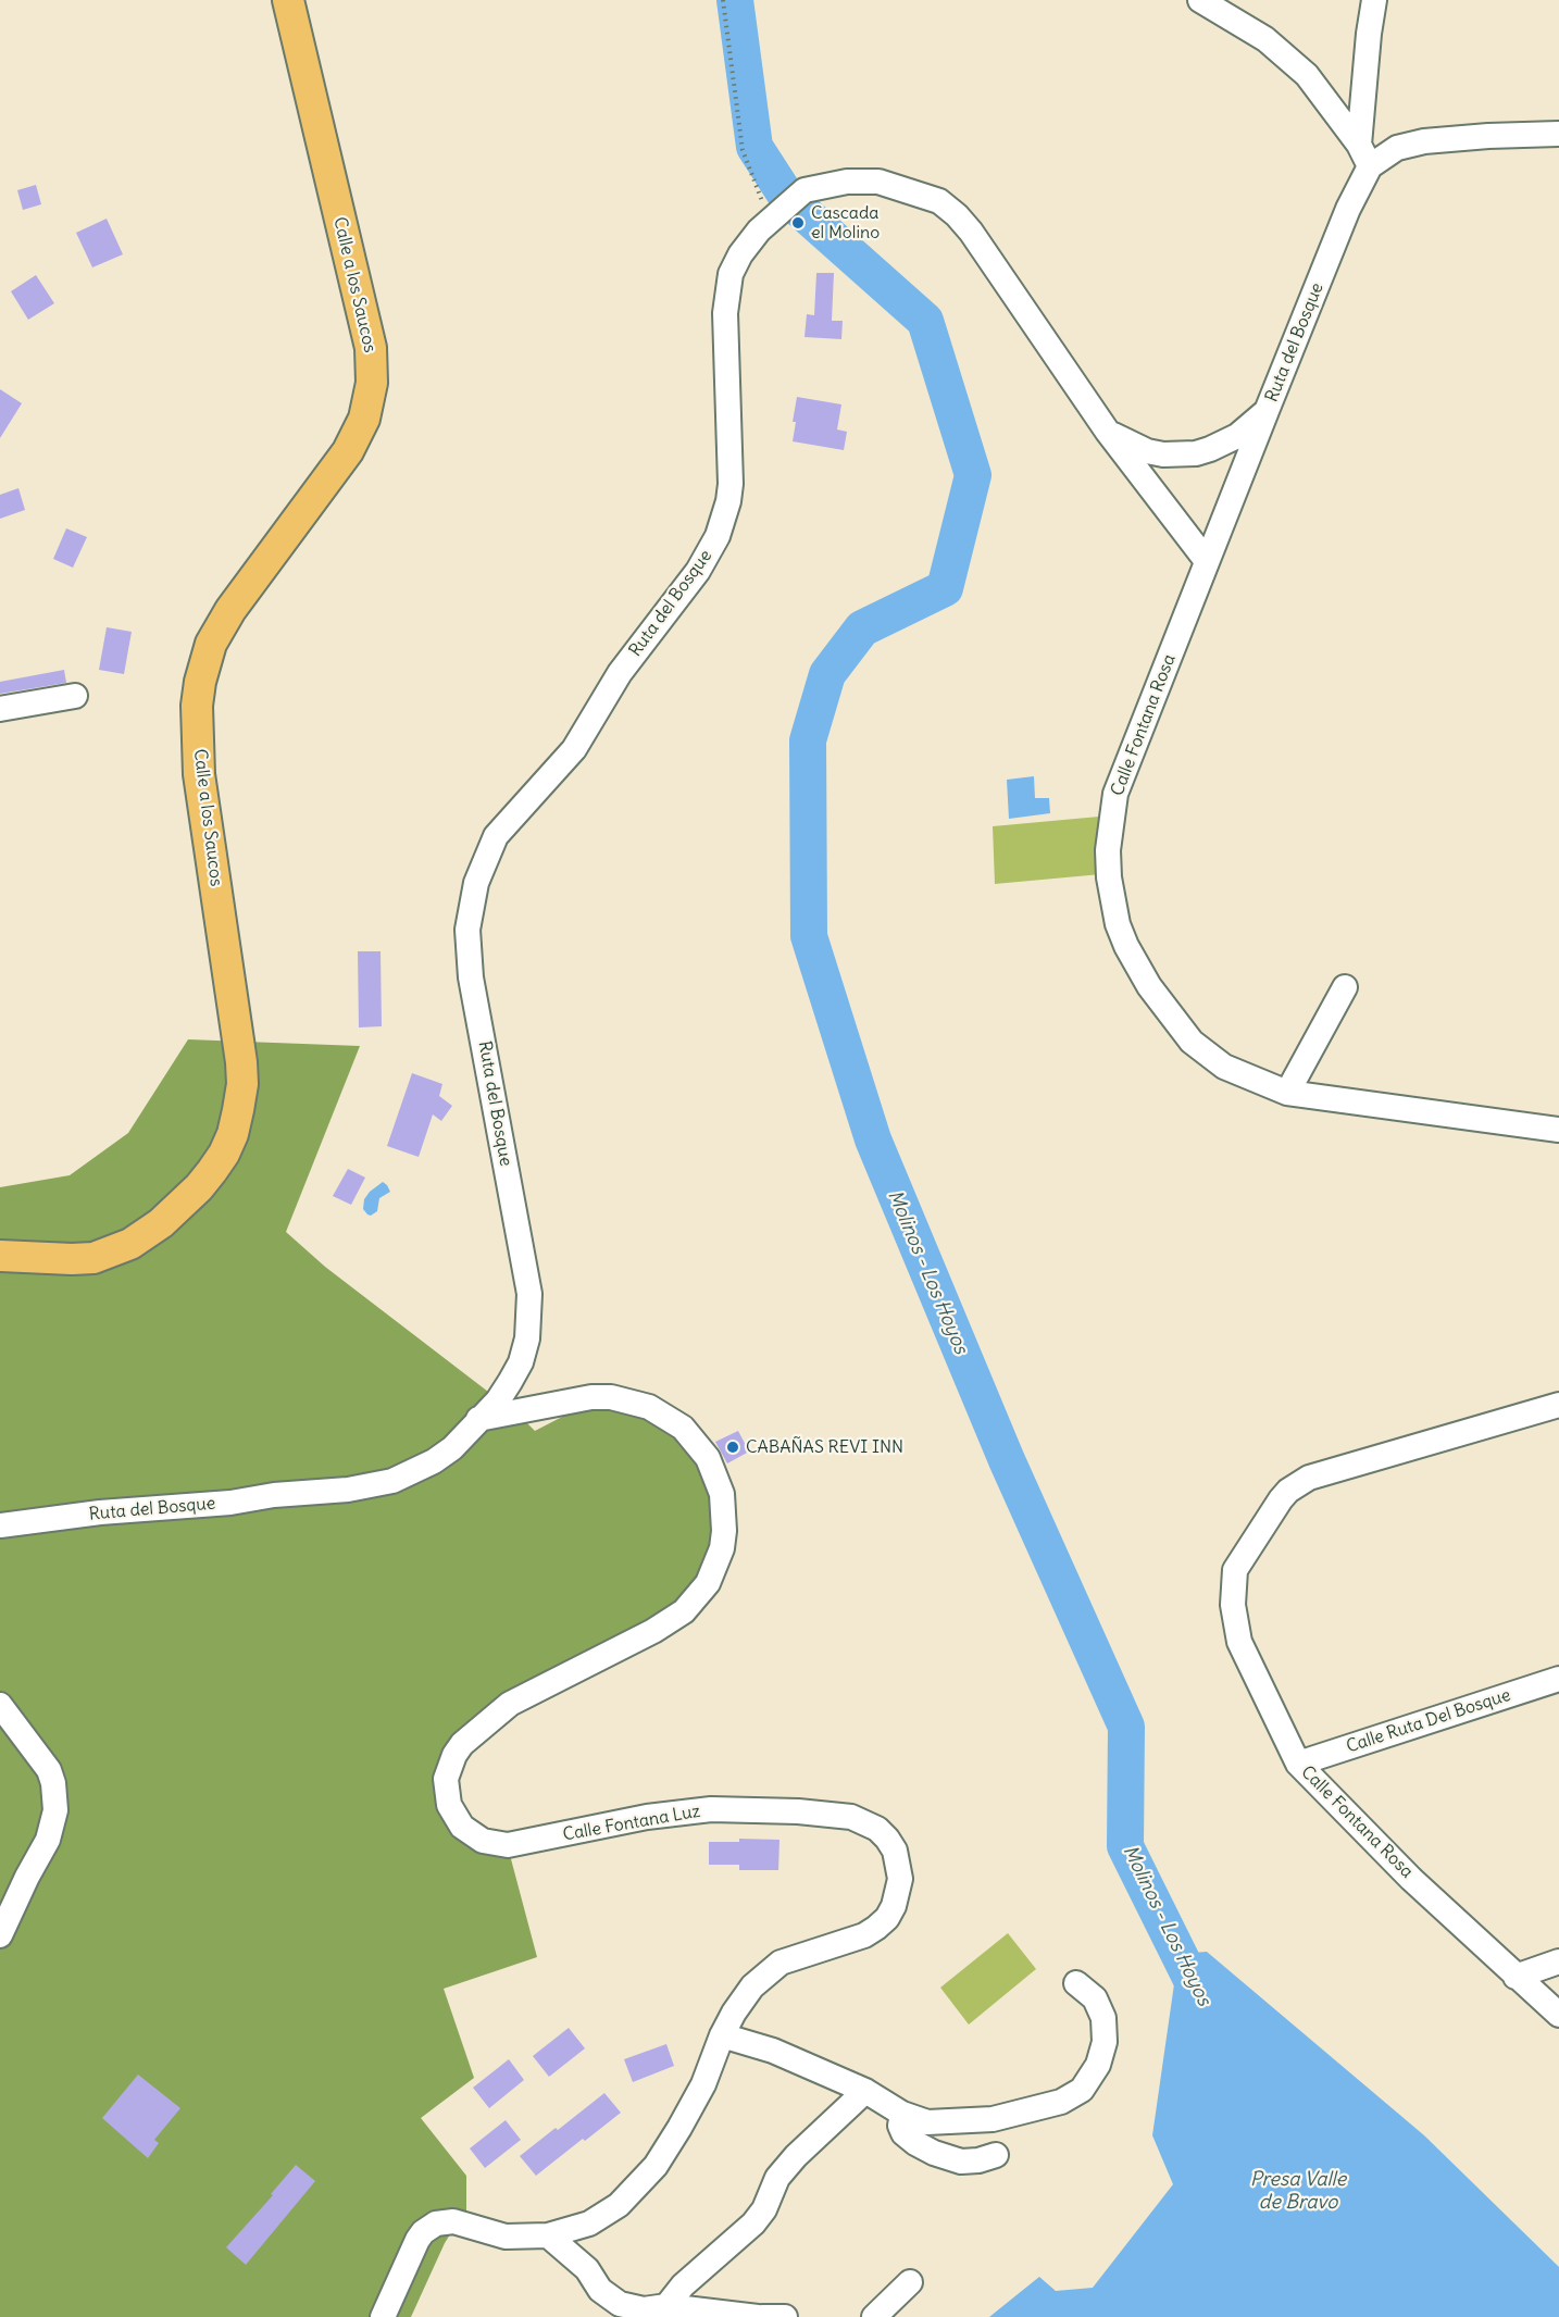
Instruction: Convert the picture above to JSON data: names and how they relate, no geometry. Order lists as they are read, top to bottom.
{
  "streets": {
    "main road": ["Calle a los Saucos"],
    "street": [
      "Ruta del Bosque",
      "Calle Fontana Rosa",
      "Calle Ruta Del Bosque",
      "Calle Fontana Luz"
    ]
  },
  "crossings": [
    ["Ruta del Bosque", "Calle Fontana Rosa"],
    ["Ruta del Bosque", "Calle Fontana Luz"],
    ["Calle Fontana Rosa", "Calle Ruta Del Bosque"]
  ],
  "water": ["Molinos - Los Hoyos", "Presa Valle de Bravo"],
  "places": ["Cascada el Molino", "CABAÑAS REVI INN"]
}
